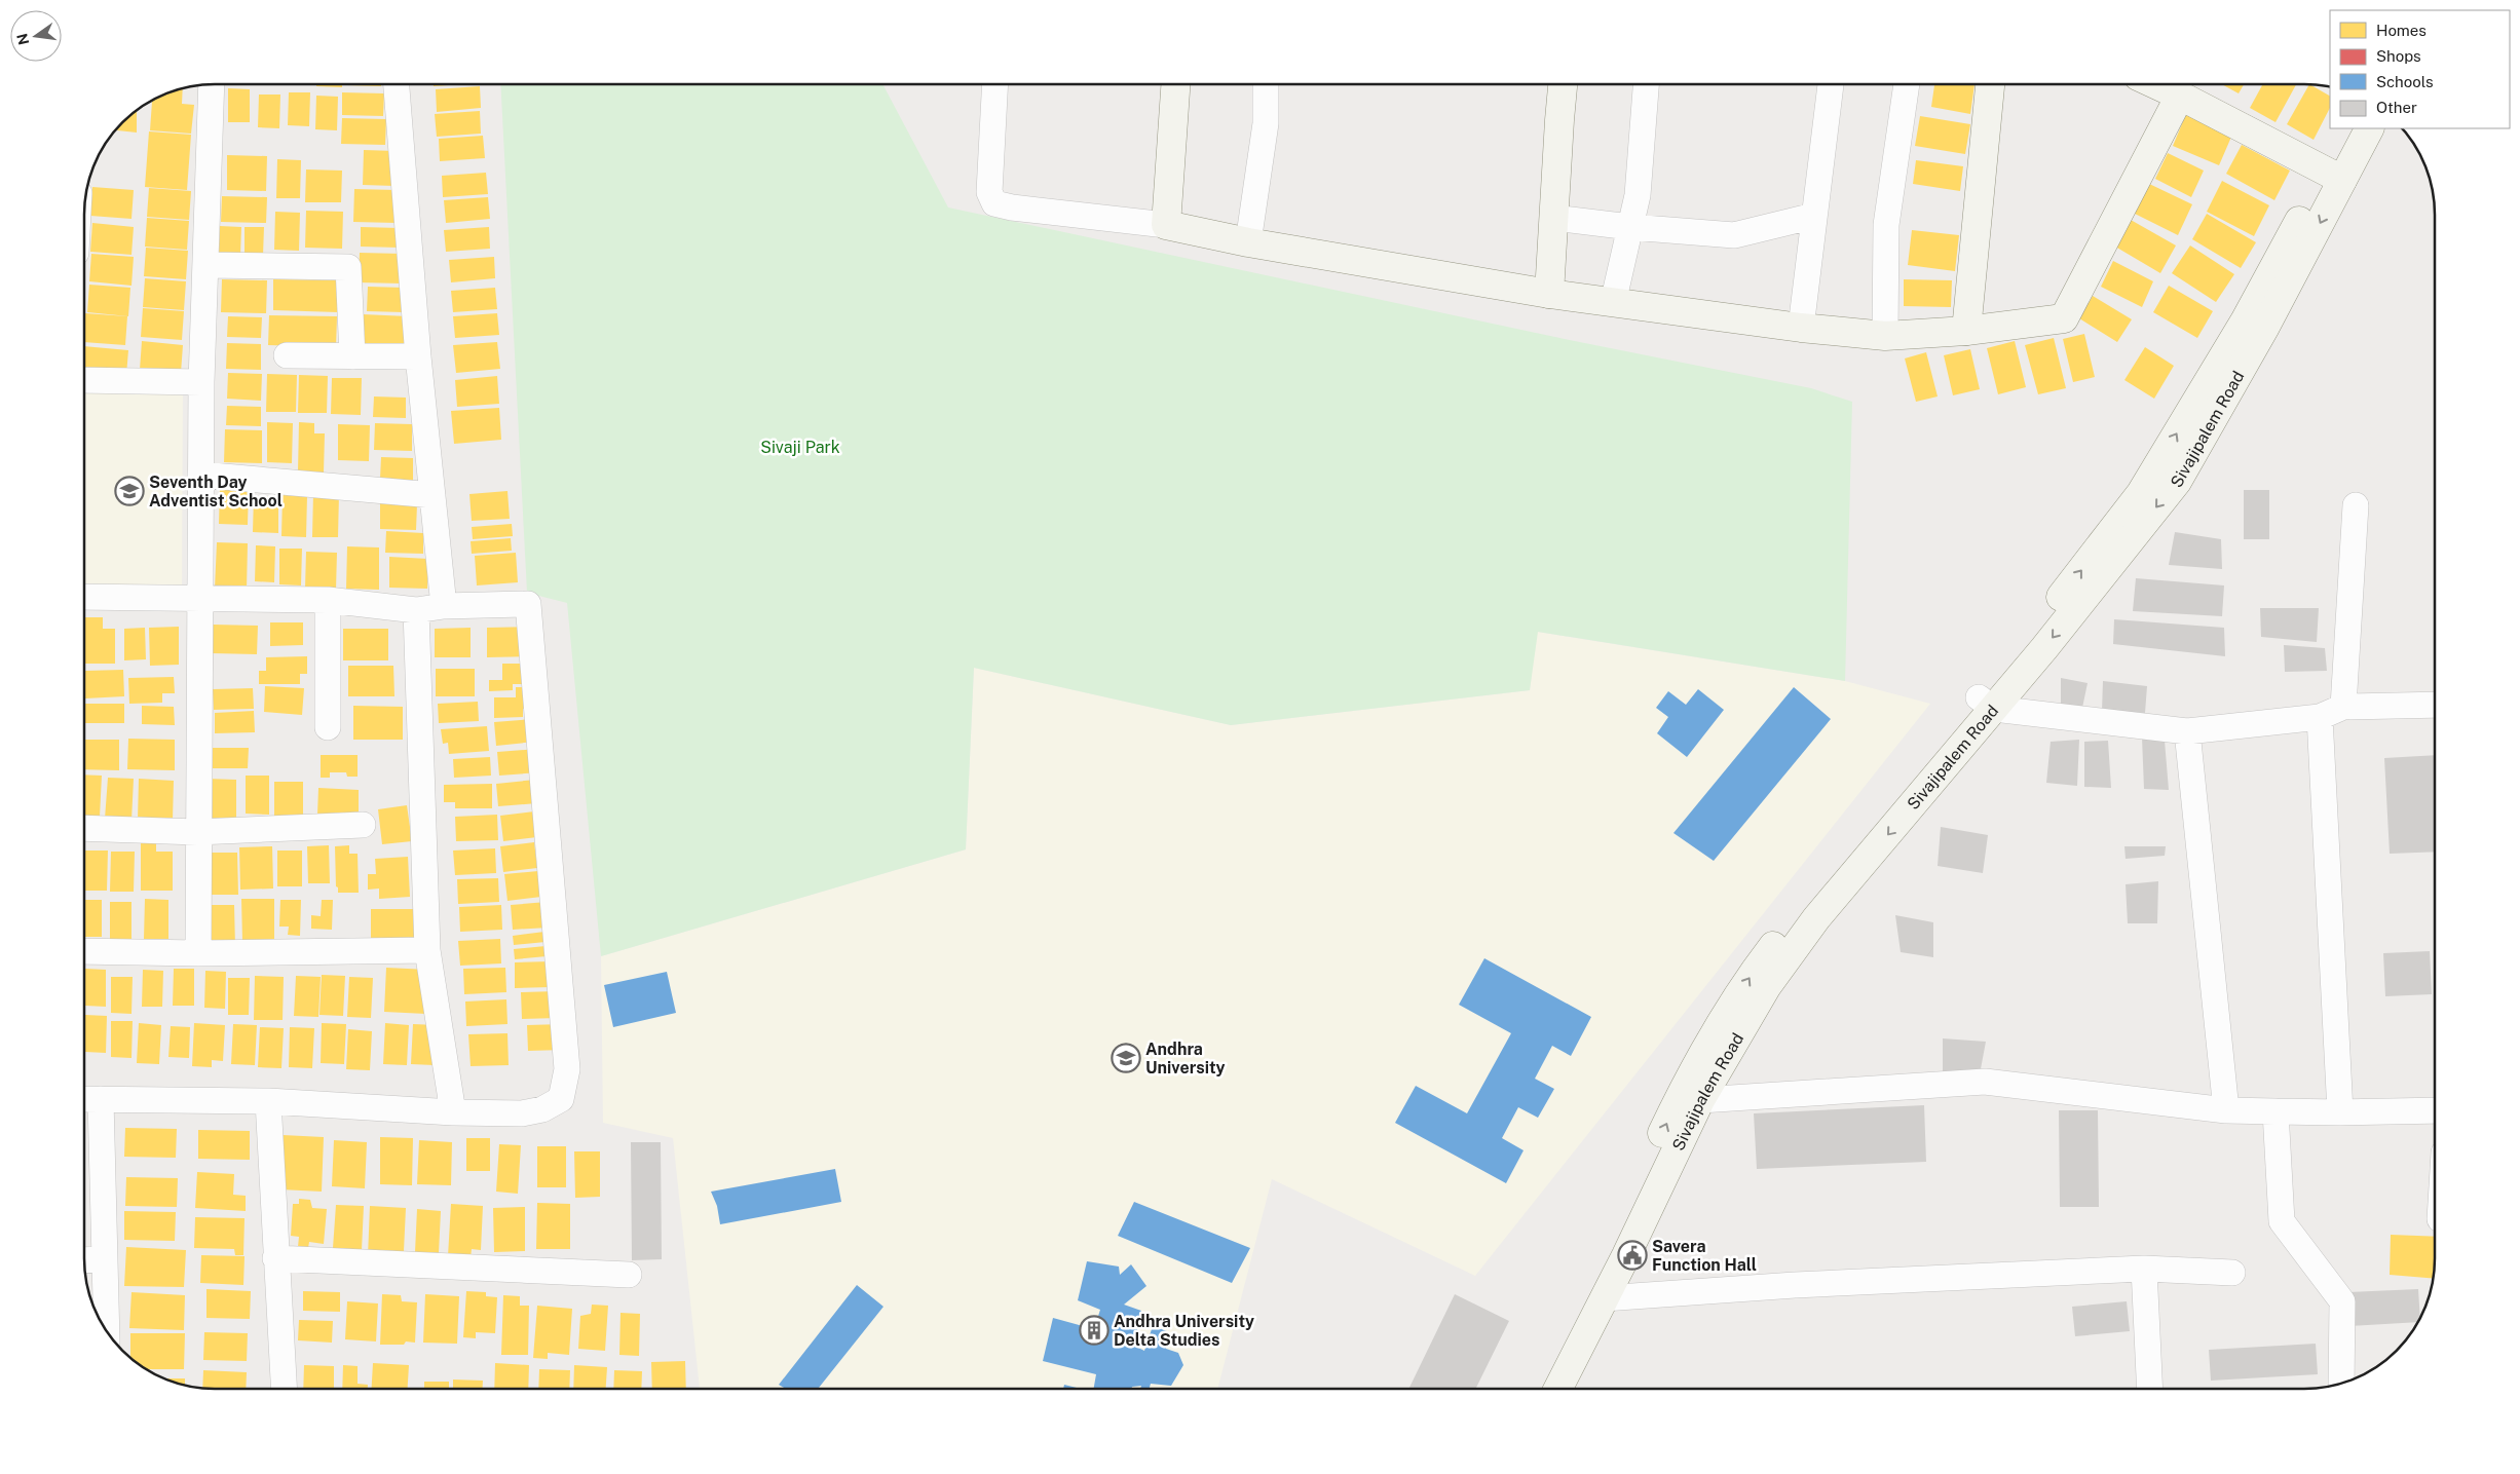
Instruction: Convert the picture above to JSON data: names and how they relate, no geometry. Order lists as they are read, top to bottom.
{
  "streets": {
    "main road": ["Sivajipalem Road"]
  },
  "parks": ["Sivaji Park"],
  "places": {
    "school or university": ["Seventh Day Adventist School", "Andhra University"],
    "public building": ["Savera Function Hall"],
    "building": ["Andhra University Delta Studies"]
  },
  "legend": [
    "Homes",
    "Shops",
    "Schools",
    "Other"
  ],
  "north": "left"
}
